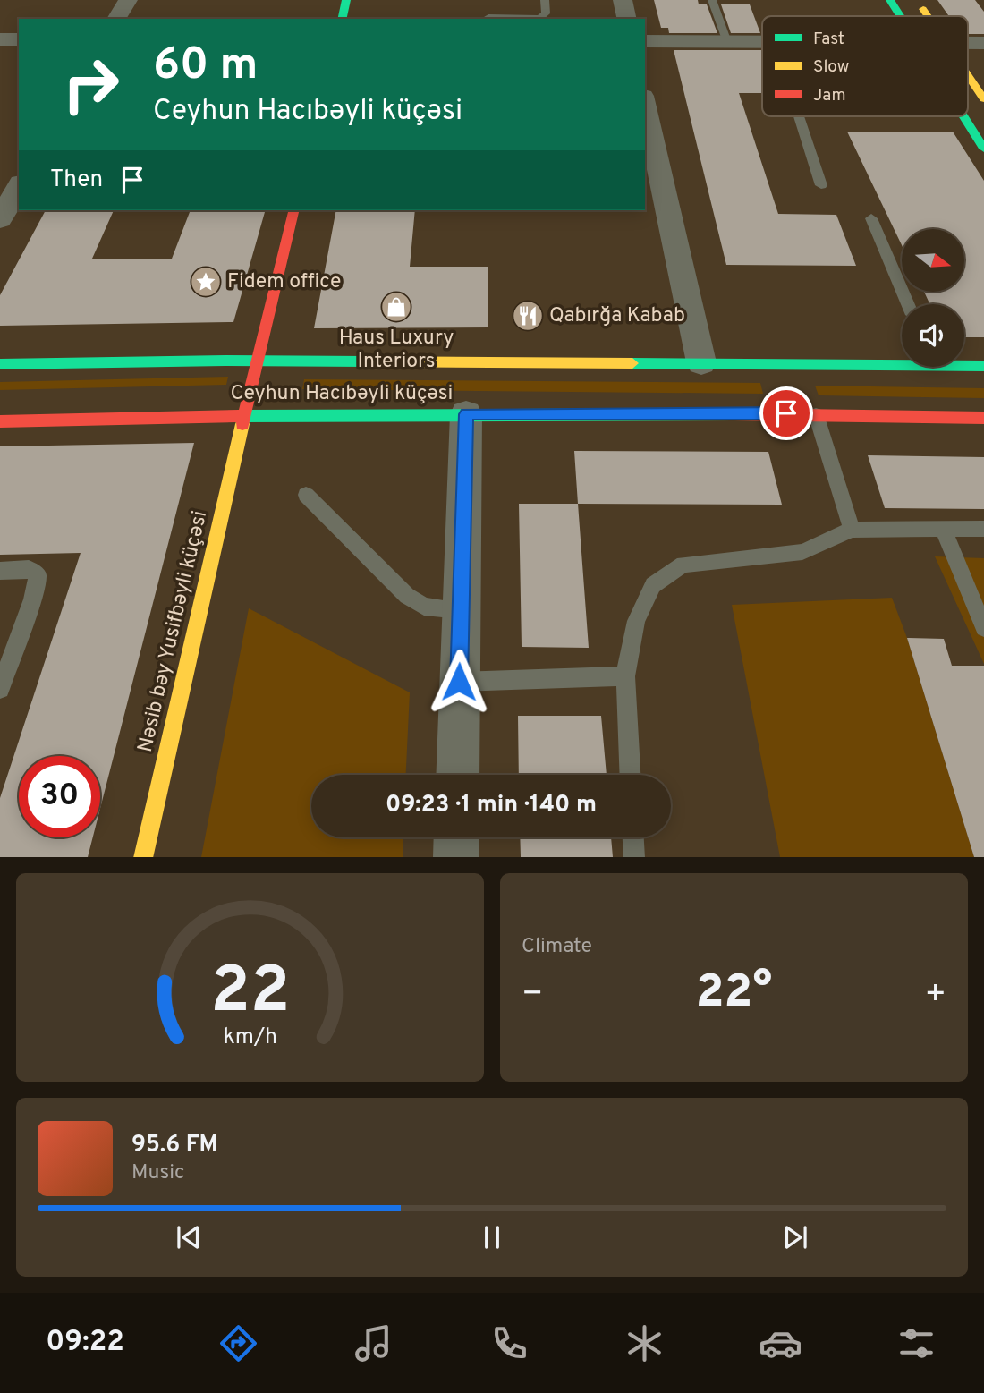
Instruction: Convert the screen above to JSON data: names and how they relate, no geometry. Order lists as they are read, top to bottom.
{
  "streets": {
    "street": ["Ceyhun Hacıbəyli küçəsi", "Nəsib bəy Yusifbəyli küçəsi"]
  },
  "crossings": [
    ["Ceyhun Hacıbəyli küçəsi", "Nəsib bəy Yusifbəyli küçəsi"]
  ],
  "places": {
    "place": ["Fidem office"],
    "shop": ["Haus Luxury Interiors"],
    "restaurant": ["Qabırğa Kabab"]
  },
  "legend": ["Fast", "Slow", "Jam"],
  "north": "right",
  "page": {
    "turn": ["60 m", "Ceyhun Hacıbəyli küçəsi"],
    "then": "Then",
    "limit": "30",
    "trip": "09:23 · 1 min · 140 m",
    "tile": "Climate",
    "heat": ["−", "22°", "+"],
    "song": ["95.6 FM", "Music"],
    "tabs": "09:22",
    "gauge": ["22", "km/h"]
  }
}
